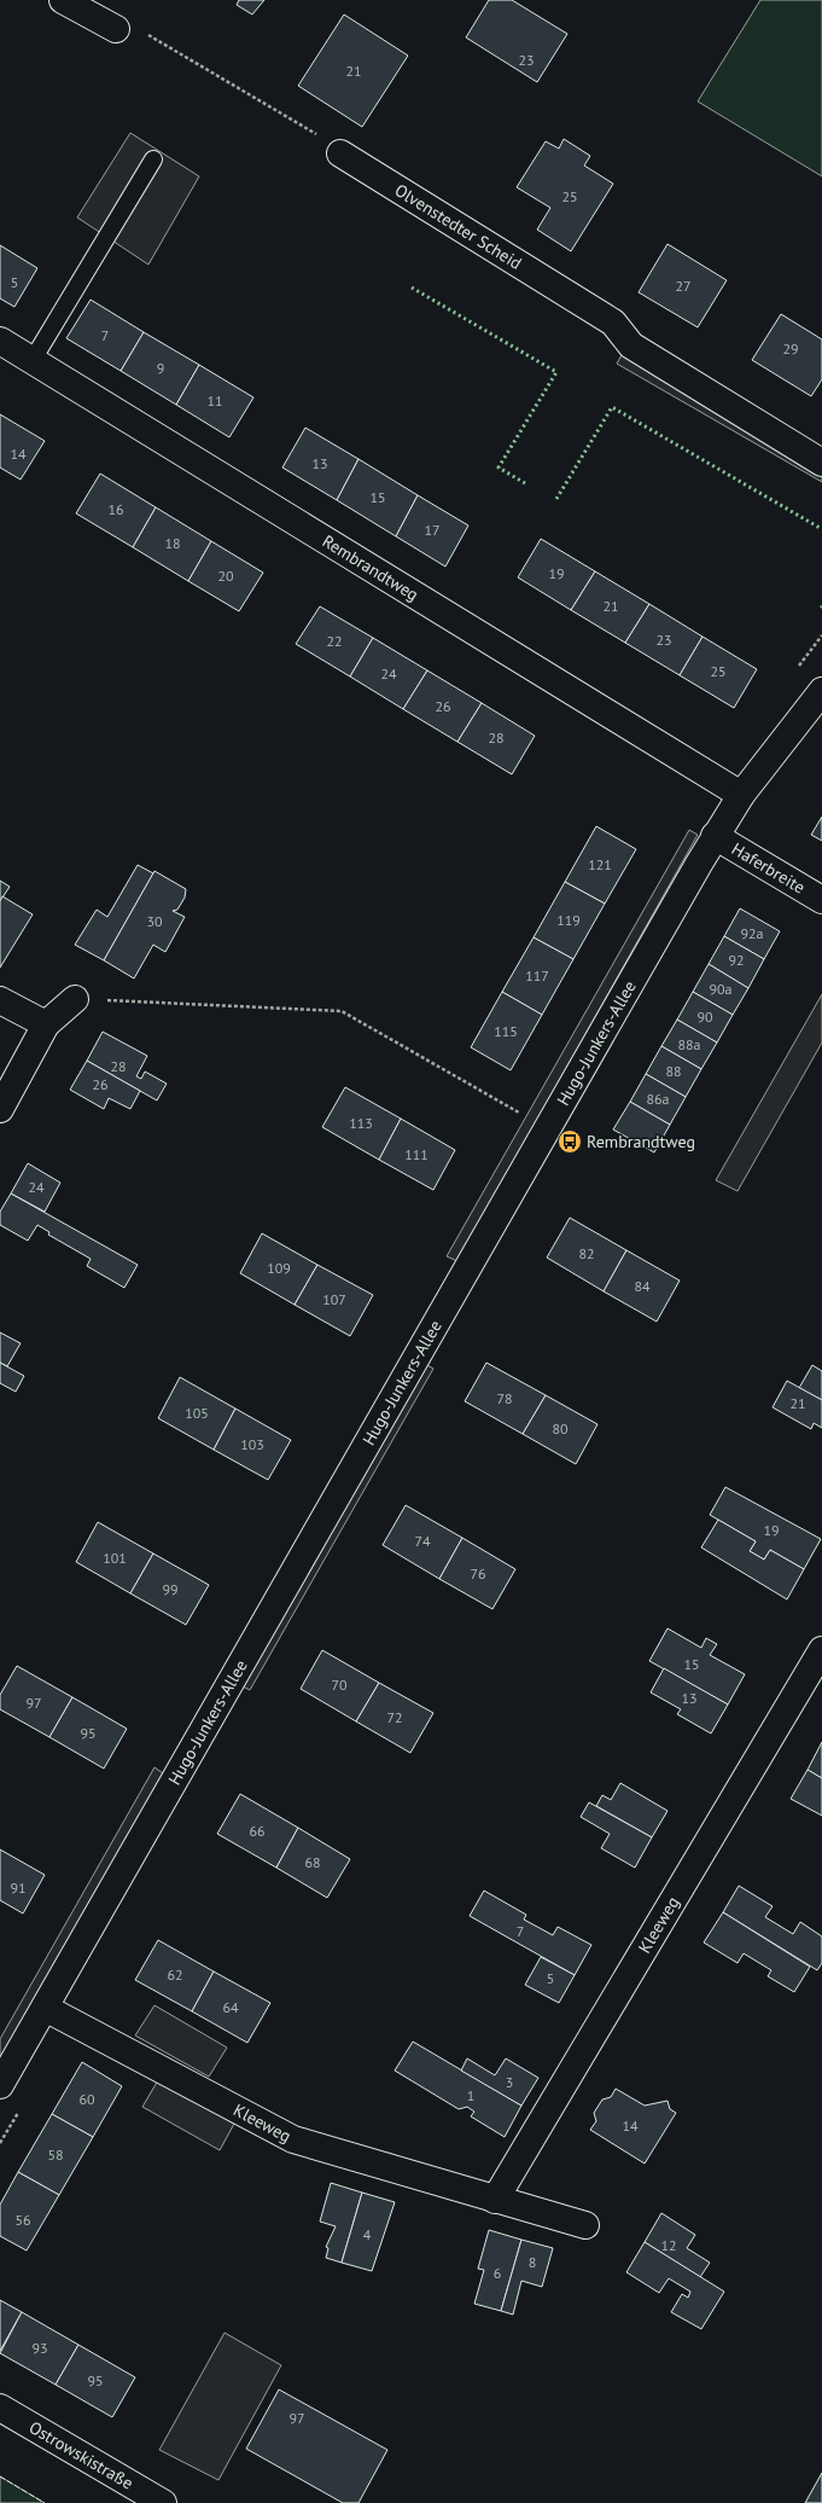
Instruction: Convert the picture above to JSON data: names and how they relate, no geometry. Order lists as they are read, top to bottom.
{
  "streets": {
    "street": [
      "Olvenstedter Scheid",
      "Rembrandtweg",
      "Haferbreite",
      "Hugo-Junkers-Allee",
      "Kleeweg",
      "Ostrowskistraße"
    ]
  },
  "crossings": [
    ["Rembrandtweg", "Hugo-Junkers-Allee"],
    ["Haferbreite", "Hugo-Junkers-Allee"],
    ["Hugo-Junkers-Allee", "Kleeweg"]
  ],
  "places": {
    "bus stop": ["Rembrandtweg"]
  },
  "house_numbers": [
    "23",
    "21",
    "25",
    "5",
    "27",
    "7",
    "29",
    "9",
    "11",
    "14",
    "13",
    "15",
    "16",
    "17",
    "18",
    "19",
    "20",
    "21",
    "23",
    "22",
    "25",
    "24",
    "26",
    "28",
    "121",
    "119",
    "30",
    "92a",
    "92",
    "117",
    "90a",
    "90",
    "115",
    "88a",
    "28",
    "88",
    "26",
    "86a",
    "113",
    "111",
    "24",
    "82",
    "109",
    "84",
    "107",
    "78",
    "21",
    "105",
    "80",
    "103",
    "19",
    "74",
    "101",
    "76",
    "99",
    "15",
    "70",
    "13",
    "97",
    "72",
    "95",
    "66",
    "68",
    "91",
    "7",
    "62",
    "5",
    "64",
    "3",
    "1",
    "60",
    "14",
    "58",
    "56",
    "4",
    "12",
    "8",
    "6",
    "93",
    "95",
    "97"
  ]
}
